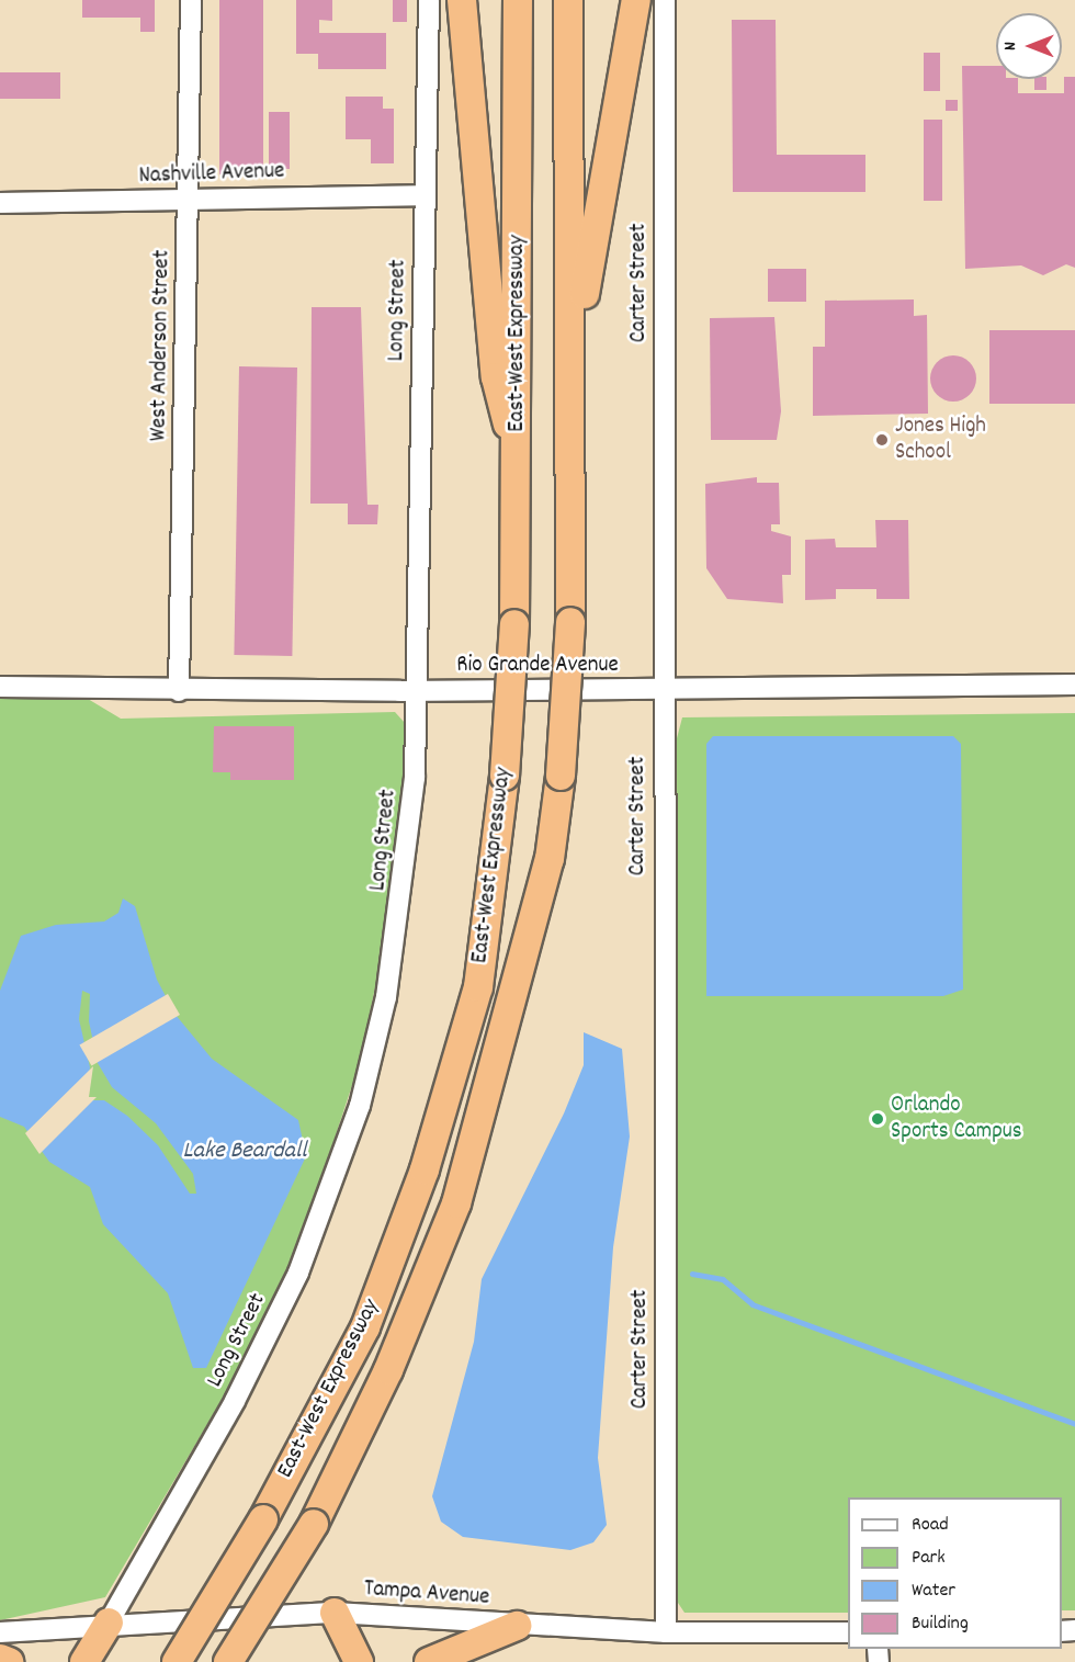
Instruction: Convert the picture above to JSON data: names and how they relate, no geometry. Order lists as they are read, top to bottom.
{
  "streets": {
    "highway": ["East-West Expressway"],
    "street": [
      "Nashville Avenue",
      "Carter Street",
      "Long Street",
      "West Anderson Street",
      "Rio Grande Avenue",
      "Tampa Avenue"
    ]
  },
  "crossings": [
    ["Nashville Avenue", "Long Street"],
    ["Nashville Avenue", "West Anderson Street"],
    ["Carter Street", "Rio Grande Avenue"],
    ["Carter Street", "Tampa Avenue"],
    ["Long Street", "Rio Grande Avenue"],
    ["Long Street", "Tampa Avenue"],
    ["West Anderson Street", "Rio Grande Avenue"]
  ],
  "water": ["Lake Beardall"],
  "places": ["Jones High School", "Orlando Sports Campus"],
  "legend": [
    "Road",
    "Park",
    "Water",
    "Building"
  ],
  "north": "left"
}
